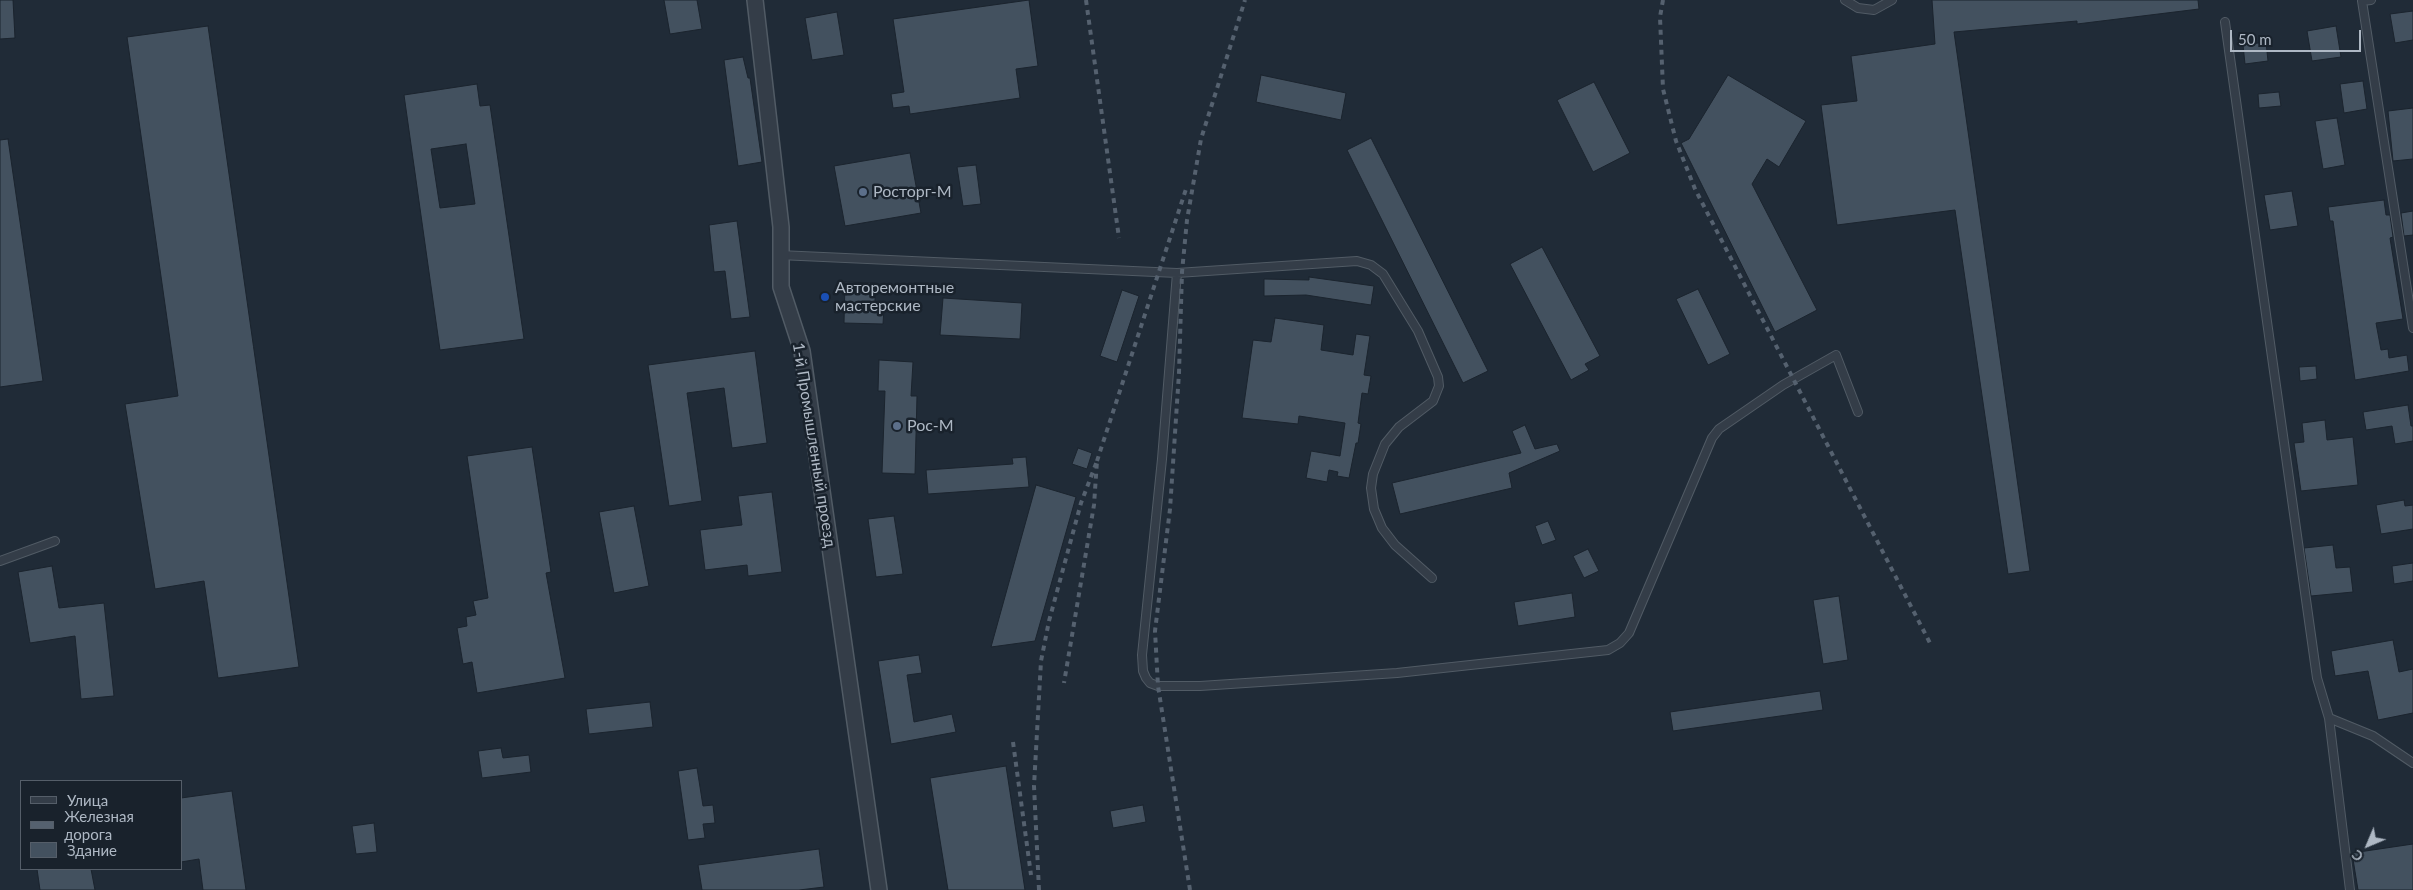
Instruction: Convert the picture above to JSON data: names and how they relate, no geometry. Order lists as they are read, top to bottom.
{
  "streets": {
    "street": ["1-й Промышленный проезд"]
  },
  "places": ["Росторг-М", "Авторемонтные мастерские", "Рос-М"],
  "legend": ["Улица", "Железная дорога", "Здание"],
  "scale_bar": "50 m",
  "north": "bottom left"
}
